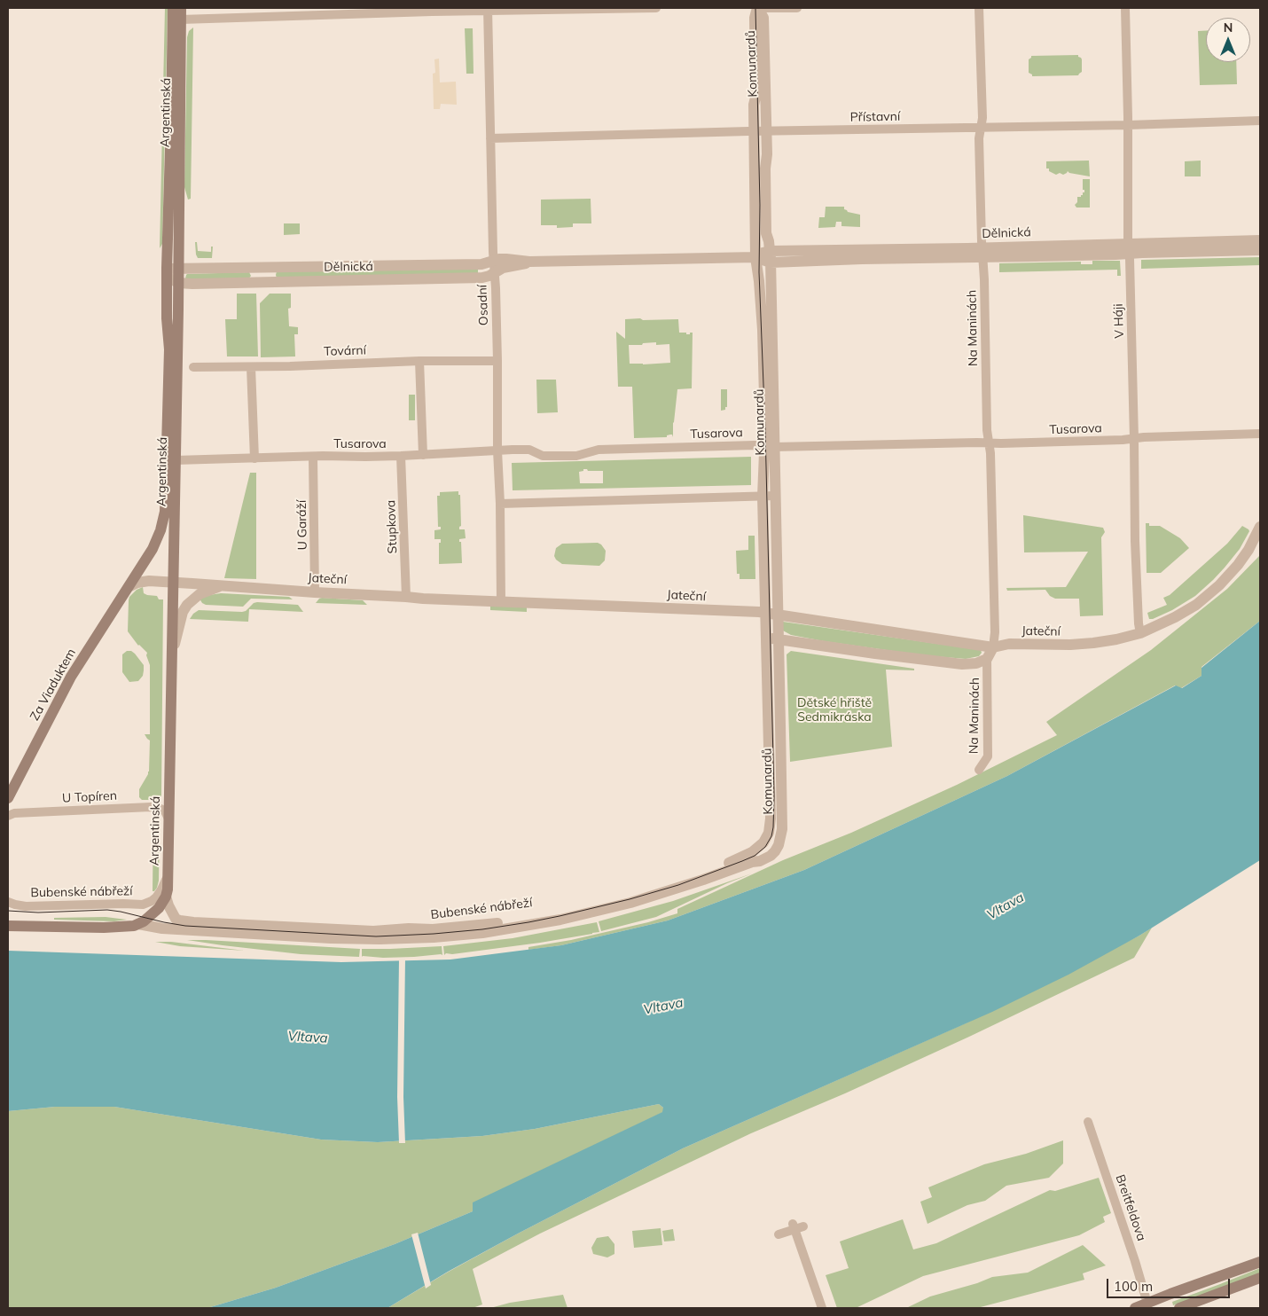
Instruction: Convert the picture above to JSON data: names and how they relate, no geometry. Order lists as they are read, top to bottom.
{
  "streets": {
    "main road": ["Argentinská", "Za Viaduktem"],
    "street": [
      "Komunardů",
      "Přístavní",
      "Dělnická",
      "Osadní",
      "V Háji",
      "Na Maninách",
      "Tovární",
      "Tusarova",
      "U Garáží",
      "Stupkova",
      "Jateční",
      "U Topíren",
      "Bubenské nábřeží",
      "Breitfeldova"
    ]
  },
  "crossings": [
    ["Komunardů", "Přístavní"],
    ["Komunardů", "Dělnická"],
    ["Komunardů", "Tusarova"],
    ["Komunardů", "Jateční"],
    ["Komunardů", "Bubenské nábřeží"],
    ["Argentinská", "Dělnická"],
    ["Argentinská", "Tusarova"],
    ["Argentinská", "Jateční"],
    ["Argentinská", "Za Viaduktem"],
    ["Argentinská", "U Topíren"],
    ["Argentinská", "Bubenské nábřeží"],
    ["Přístavní", "Osadní"],
    ["Přístavní", "V Háji"],
    ["Přístavní", "Na Maninách"],
    ["Dělnická", "Osadní"],
    ["Dělnická", "V Háji"],
    ["Dělnická", "Na Maninách"],
    ["Osadní", "Tovární"],
    ["Osadní", "Tusarova"],
    ["Osadní", "Jateční"],
    ["V Háji", "Tusarova"],
    ["V Háji", "Jateční"],
    ["Na Maninách", "Tusarova"],
    ["Na Maninách", "Jateční"],
    ["Tusarova", "U Garáží"],
    ["Tusarova", "Stupkova"],
    ["U Garáží", "Jateční"],
    ["Stupkova", "Jateční"],
    ["Jateční", "Za Viaduktem"]
  ],
  "water": ["Vltava"],
  "parks": ["Dětské hřiště Sedmikráska"],
  "scale_bar": "100 m",
  "north": "top"
}
